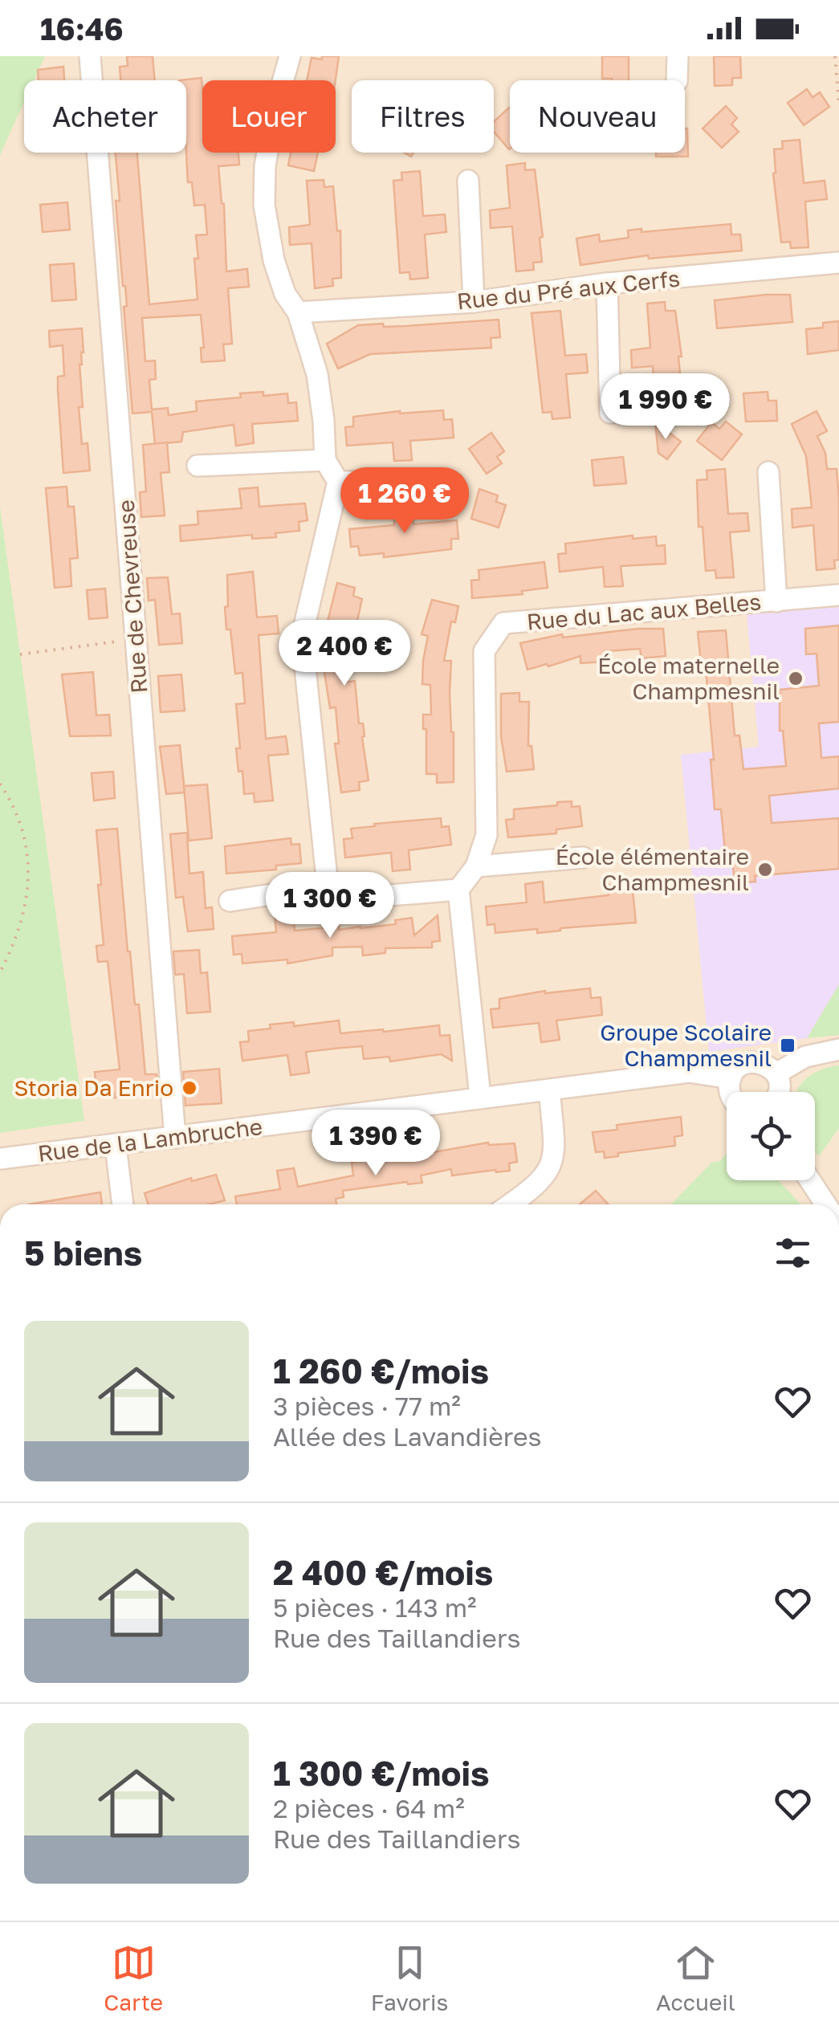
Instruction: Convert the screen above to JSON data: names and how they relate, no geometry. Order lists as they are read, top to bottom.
{
  "streets": {
    "street": [
      "Rue du Pré aux Cerfs",
      "Rue de Chevreuse",
      "Rue du Lac aux Belles",
      "Rue de la Lambruche"
    ]
  },
  "crossings": [
    ["Rue de Chevreuse", "Rue de la Lambruche"]
  ],
  "places": {
    "other": ["École maternelle Champmesnil", "École élémentaire Champmesnil", "Storia Da Enrio"],
    "transit": ["Groupe Scolaire Champmesnil"]
  },
  "page": {
    "status": "16:46",
    "chip": [
      "Acheter",
      "Louer",
      "Filtres",
      "Nouveau"
    ],
    "price": [
      "1 990 €",
      "1 260 €",
      "2 400 €",
      "1 300 €",
      "1 390 €"
    ],
    "heading": "5 biens",
    "list": [
      {
        "name": "1 260 €/mois",
        "note": "3 pièces · 77 m² · Allée des Lavandières"
      },
      {
        "name": "2 400 €/mois",
        "note": "5 pièces · 143 m² · Rue des Taillandiers"
      },
      {
        "name": "1 300 €/mois",
        "note": "2 pièces · 64 m² · Rue des Taillandiers"
      }
    ],
    "tabs": ["Carte", "Favoris", "Accueil"]
  }
}
